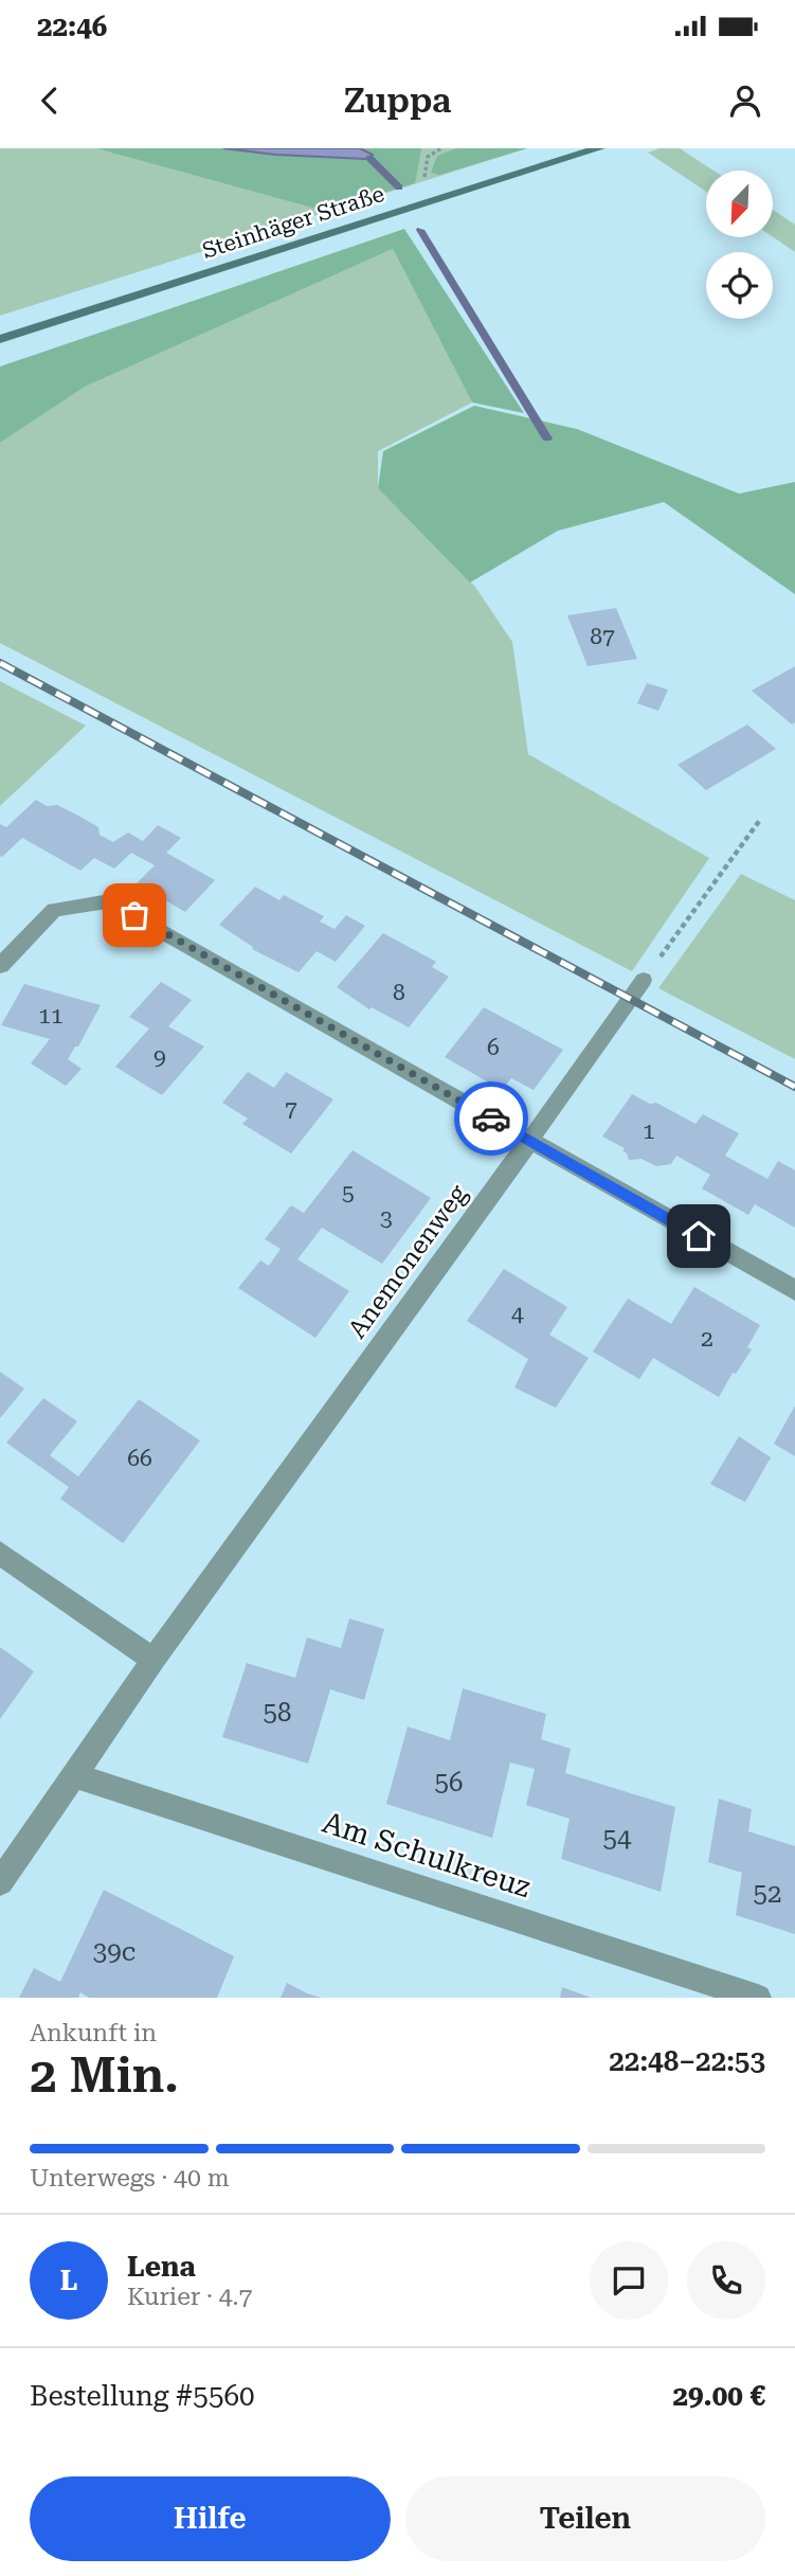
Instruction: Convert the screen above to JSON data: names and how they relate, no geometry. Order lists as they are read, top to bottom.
{
  "streets": {
    "main road": ["Steinhäger Straße"],
    "street": ["Anemonenweg", "Am Schulkreuz"]
  },
  "crossings": [
    ["Anemonenweg", "Am Schulkreuz"]
  ],
  "house_numbers": [
    "87",
    "8",
    "11",
    "6",
    "9",
    "7",
    "1",
    "5",
    "3",
    "4",
    "2",
    "66",
    "58",
    "56",
    "54",
    "52",
    "39c"
  ],
  "north": "bottom left",
  "page": {
    "status": "22:46",
    "header": "Zuppa",
    "heading": ["2 Min.", "Ankunft in", "22:48–22:53"],
    "panel": [
      "Lena",
      "Kurier · 4.7",
      "Bestellung #5560",
      "29.00 €"
    ],
    "bar": "Unterwegs · 40 m",
    "round": "L",
    "buttons": ["Hilfe", "Teilen"]
  }
}
